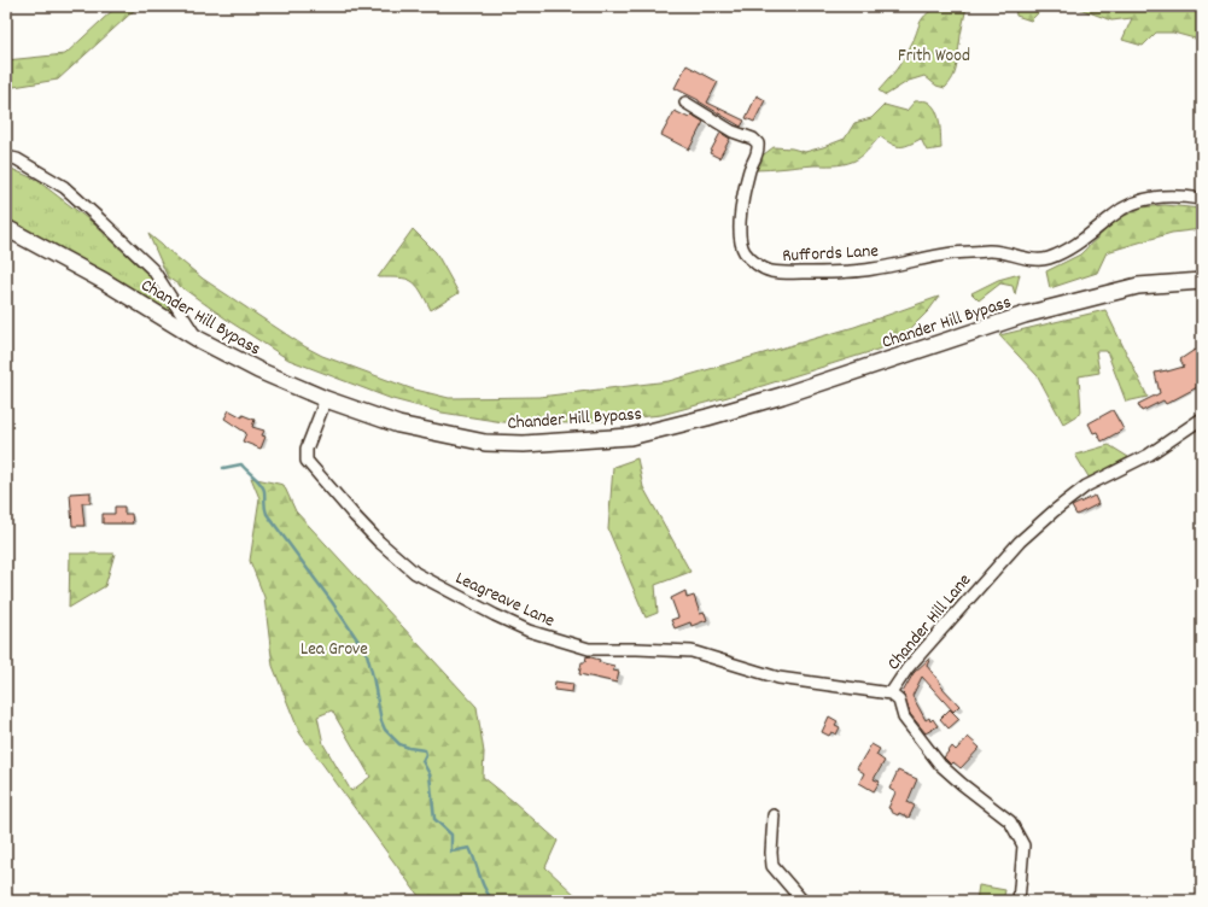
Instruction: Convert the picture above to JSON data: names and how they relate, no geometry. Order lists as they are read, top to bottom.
{
  "streets": {
    "highway": ["Chander Hill Bypass"],
    "street": ["Ruffords Lane", "Leagreave Lane", "Chander Hill Lane"]
  },
  "crossings": [
    ["Chander Hill Bypass", "Leagreave Lane"],
    ["Leagreave Lane", "Chander Hill Lane"]
  ],
  "parks": ["Frith Wood", "Lea Grove"]
}
